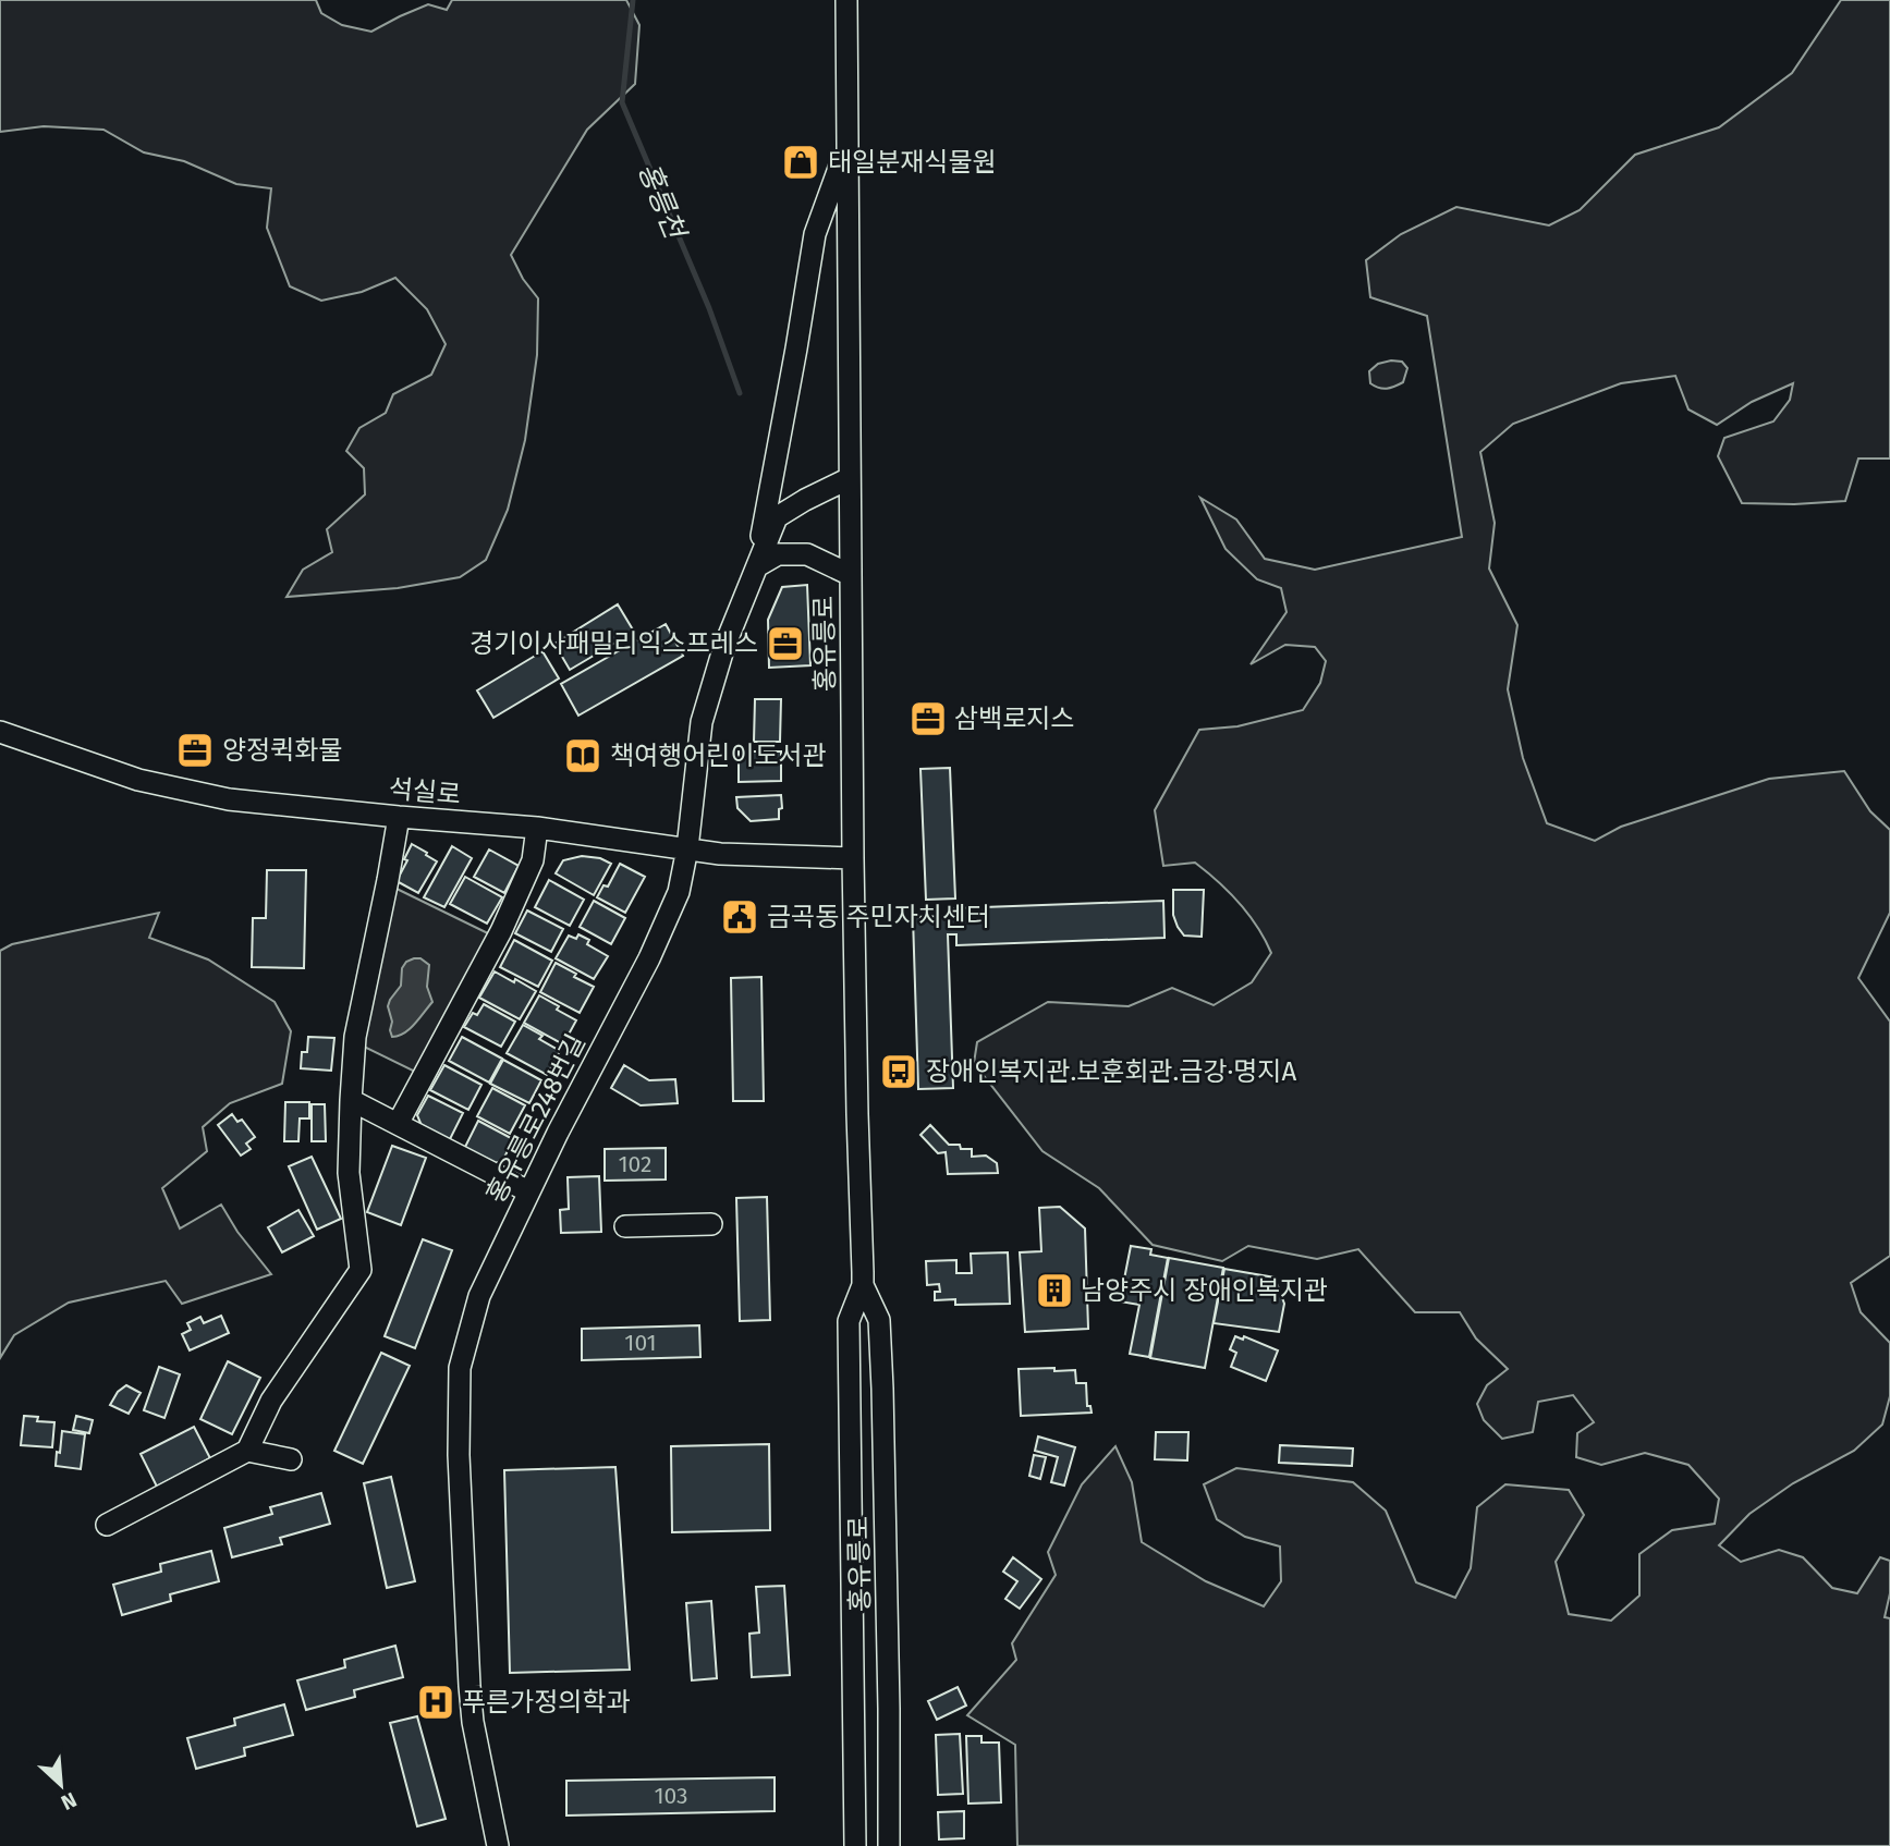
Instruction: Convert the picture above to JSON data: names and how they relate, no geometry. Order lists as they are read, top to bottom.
{
  "streets": {
    "street": ["홍유릉로", "석실로", "홍유릉로248번길"]
  },
  "crossings": [
    ["홍유릉로", "석실로"],
    ["홍유릉로", "홍유릉로248번길"],
    ["석실로", "홍유릉로248번길"]
  ],
  "water": ["홍릉천"],
  "places": {
    "shop": ["태일분재식물원"],
    "office": ["경기이사패밀리익스프레스", "삼백로지스", "양정퀵화물"],
    "library": ["책여행어린이도서관"],
    "public building": ["금곡동 주민자치센터"],
    "bus stop": ["장애인복지관.보훈회관.금강·명지A"],
    "building": ["남양주시 장애인복지관"],
    "hospital": ["푸른가정의학과"]
  },
  "house_numbers": ["102", "101", "103"],
  "north": "bottom right"
}
